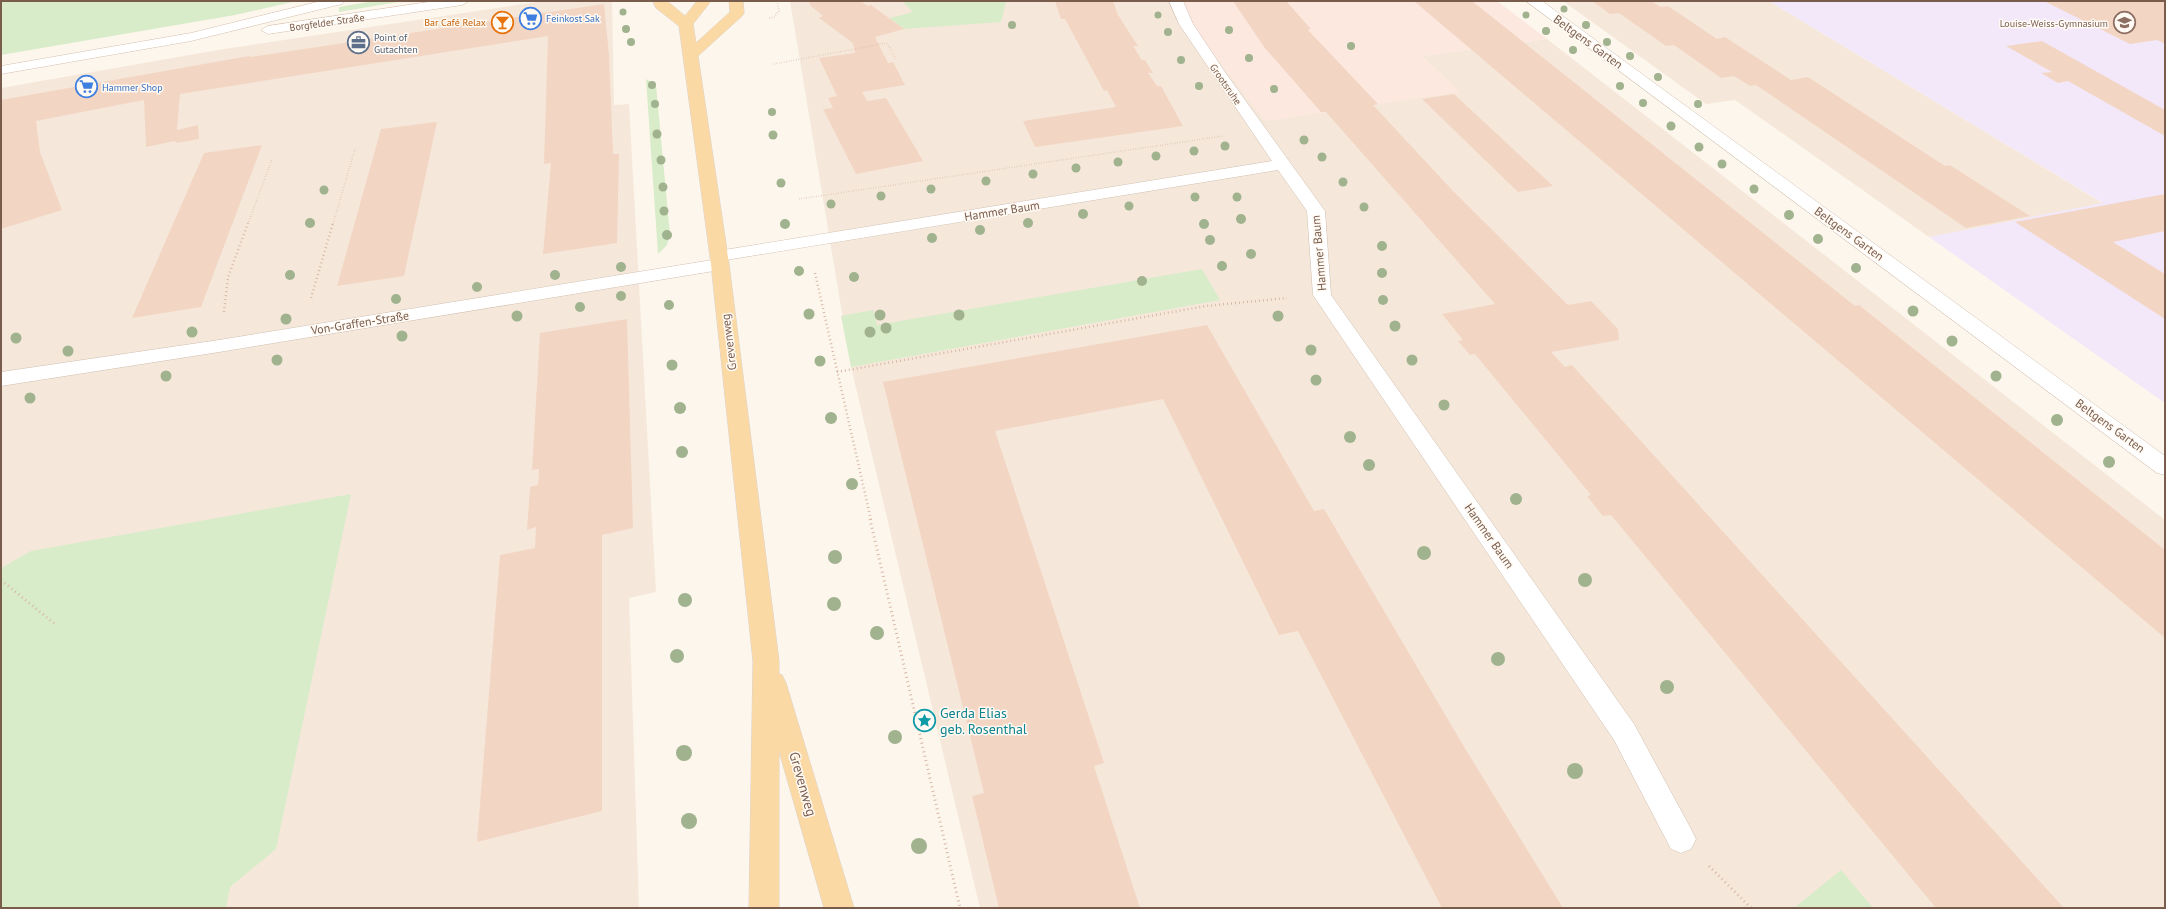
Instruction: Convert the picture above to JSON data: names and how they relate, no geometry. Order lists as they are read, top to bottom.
{
  "streets": {
    "main road": ["Grevenweg"],
    "street": [
      "Borgfelder Straße",
      "Beltgens Garten",
      "Grootsruhe",
      "Hammer Baum",
      "Von-Graffen-Straße"
    ]
  },
  "crossings": [
    ["Grootsruhe", "Hammer Baum"],
    ["Hammer Baum", "Von-Graffen-Straße"],
    ["Hammer Baum", "Grevenweg"],
    ["Von-Graffen-Straße", "Grevenweg"]
  ],
  "places": {
    "supermarket": ["Feinkost Sak", "Hammer Shop"],
    "bar": ["Bar Café Relax"],
    "school or university": ["Louise-Weiss-Gymnasium"],
    "office": ["Point of Gutachten"],
    "place": ["Gerda Elias geb. Rosenthal"]
  }
}
